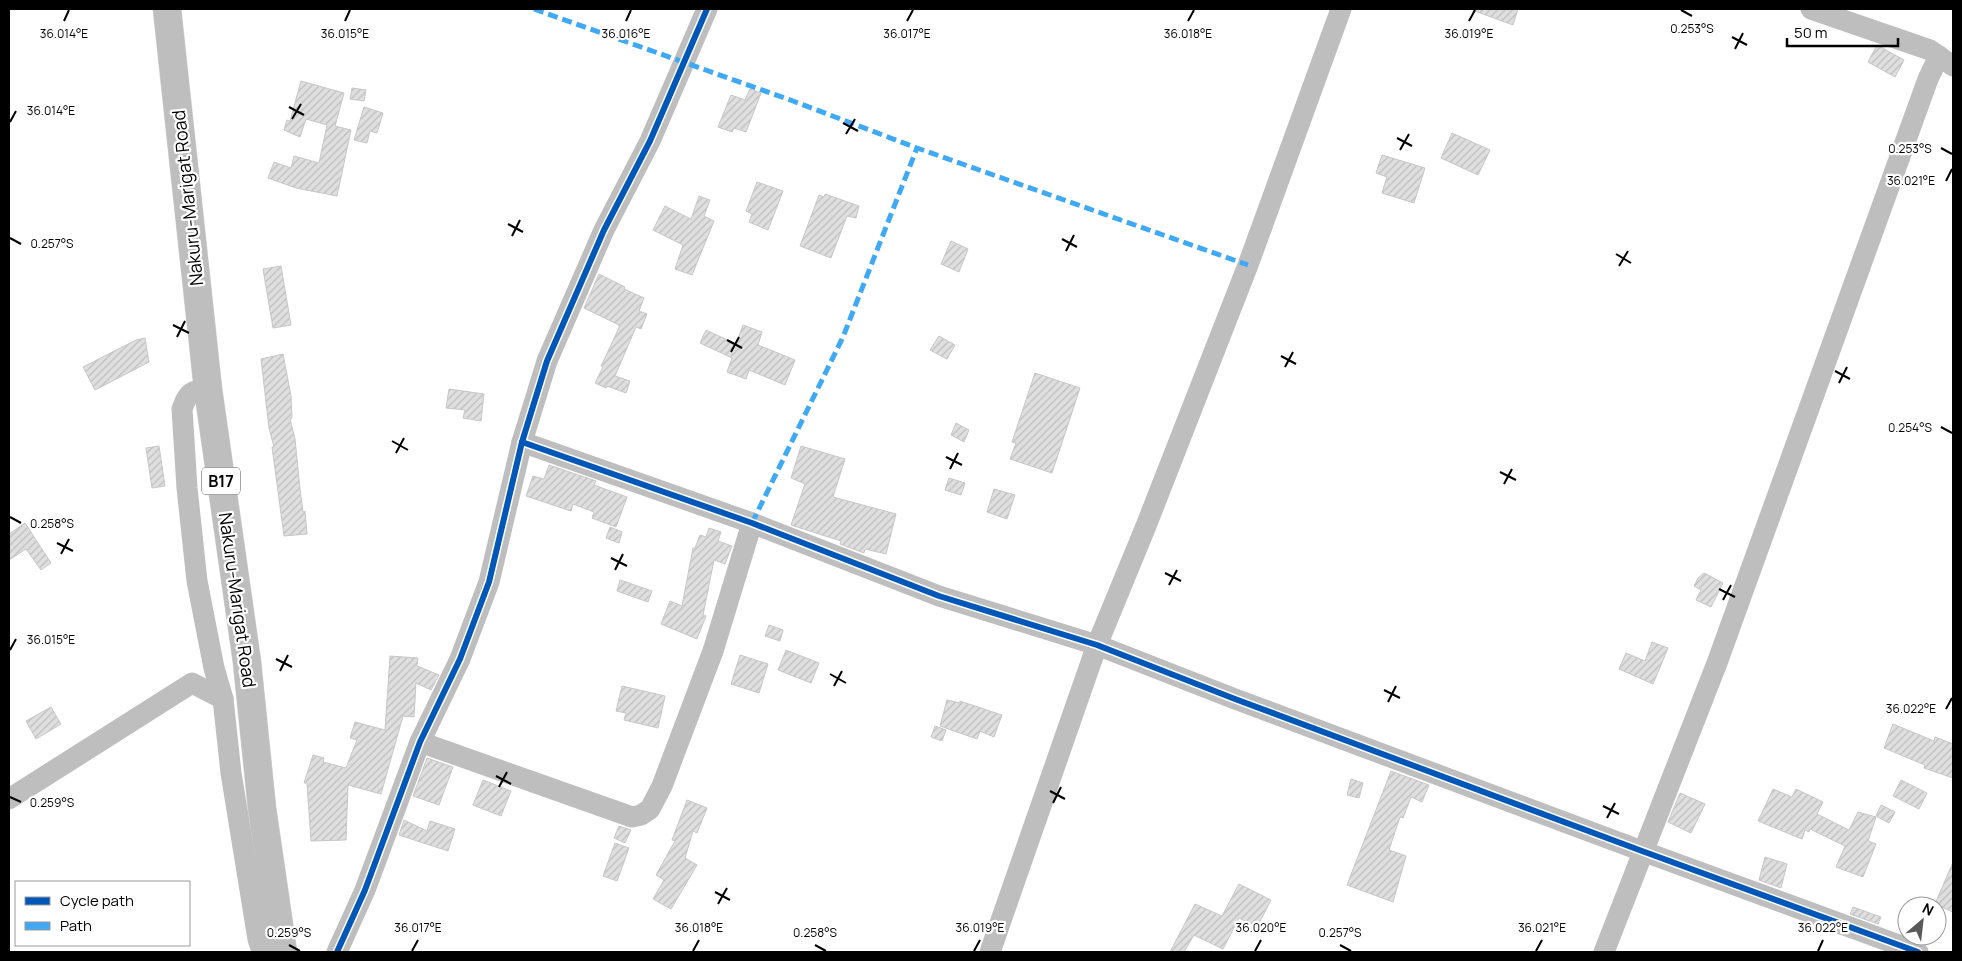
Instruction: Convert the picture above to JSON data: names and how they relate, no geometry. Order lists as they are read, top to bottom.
{
  "streets": {
    "main road": ["Nakuru-Marigat Road", "B17"]
  },
  "legend": ["Cycle path", "Path"],
  "scale_bar": "50 m",
  "north": "top right",
  "coordinates": [
    "0.253°S",
    "36.014°E",
    "36.015°E",
    "36.016°E",
    "36.017°E",
    "36.018°E",
    "36.019°E",
    "36.021°E",
    "0.257°S",
    "0.254°S",
    "0.258°S",
    "36.022°E",
    "0.259°S",
    "36.020°E"
  ]
}
